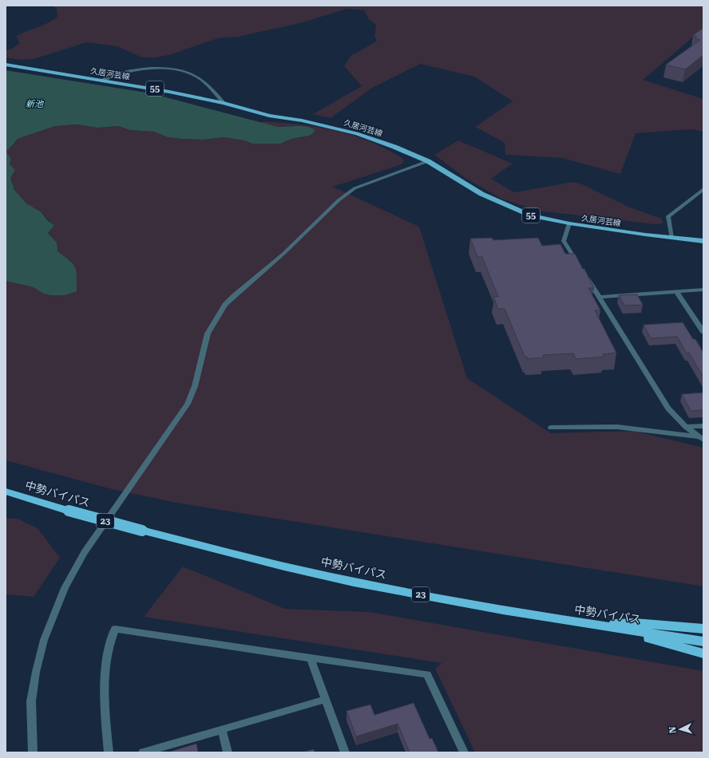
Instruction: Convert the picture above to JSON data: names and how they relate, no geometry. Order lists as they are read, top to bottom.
{
  "streets": {
    "highway": ["中勢バイパス", "23"],
    "main road": ["久居河芸線", "55"]
  },
  "crossings": [
    ["中勢バイパス", "23"]
  ],
  "water": ["新池"],
  "north": "left"
}
